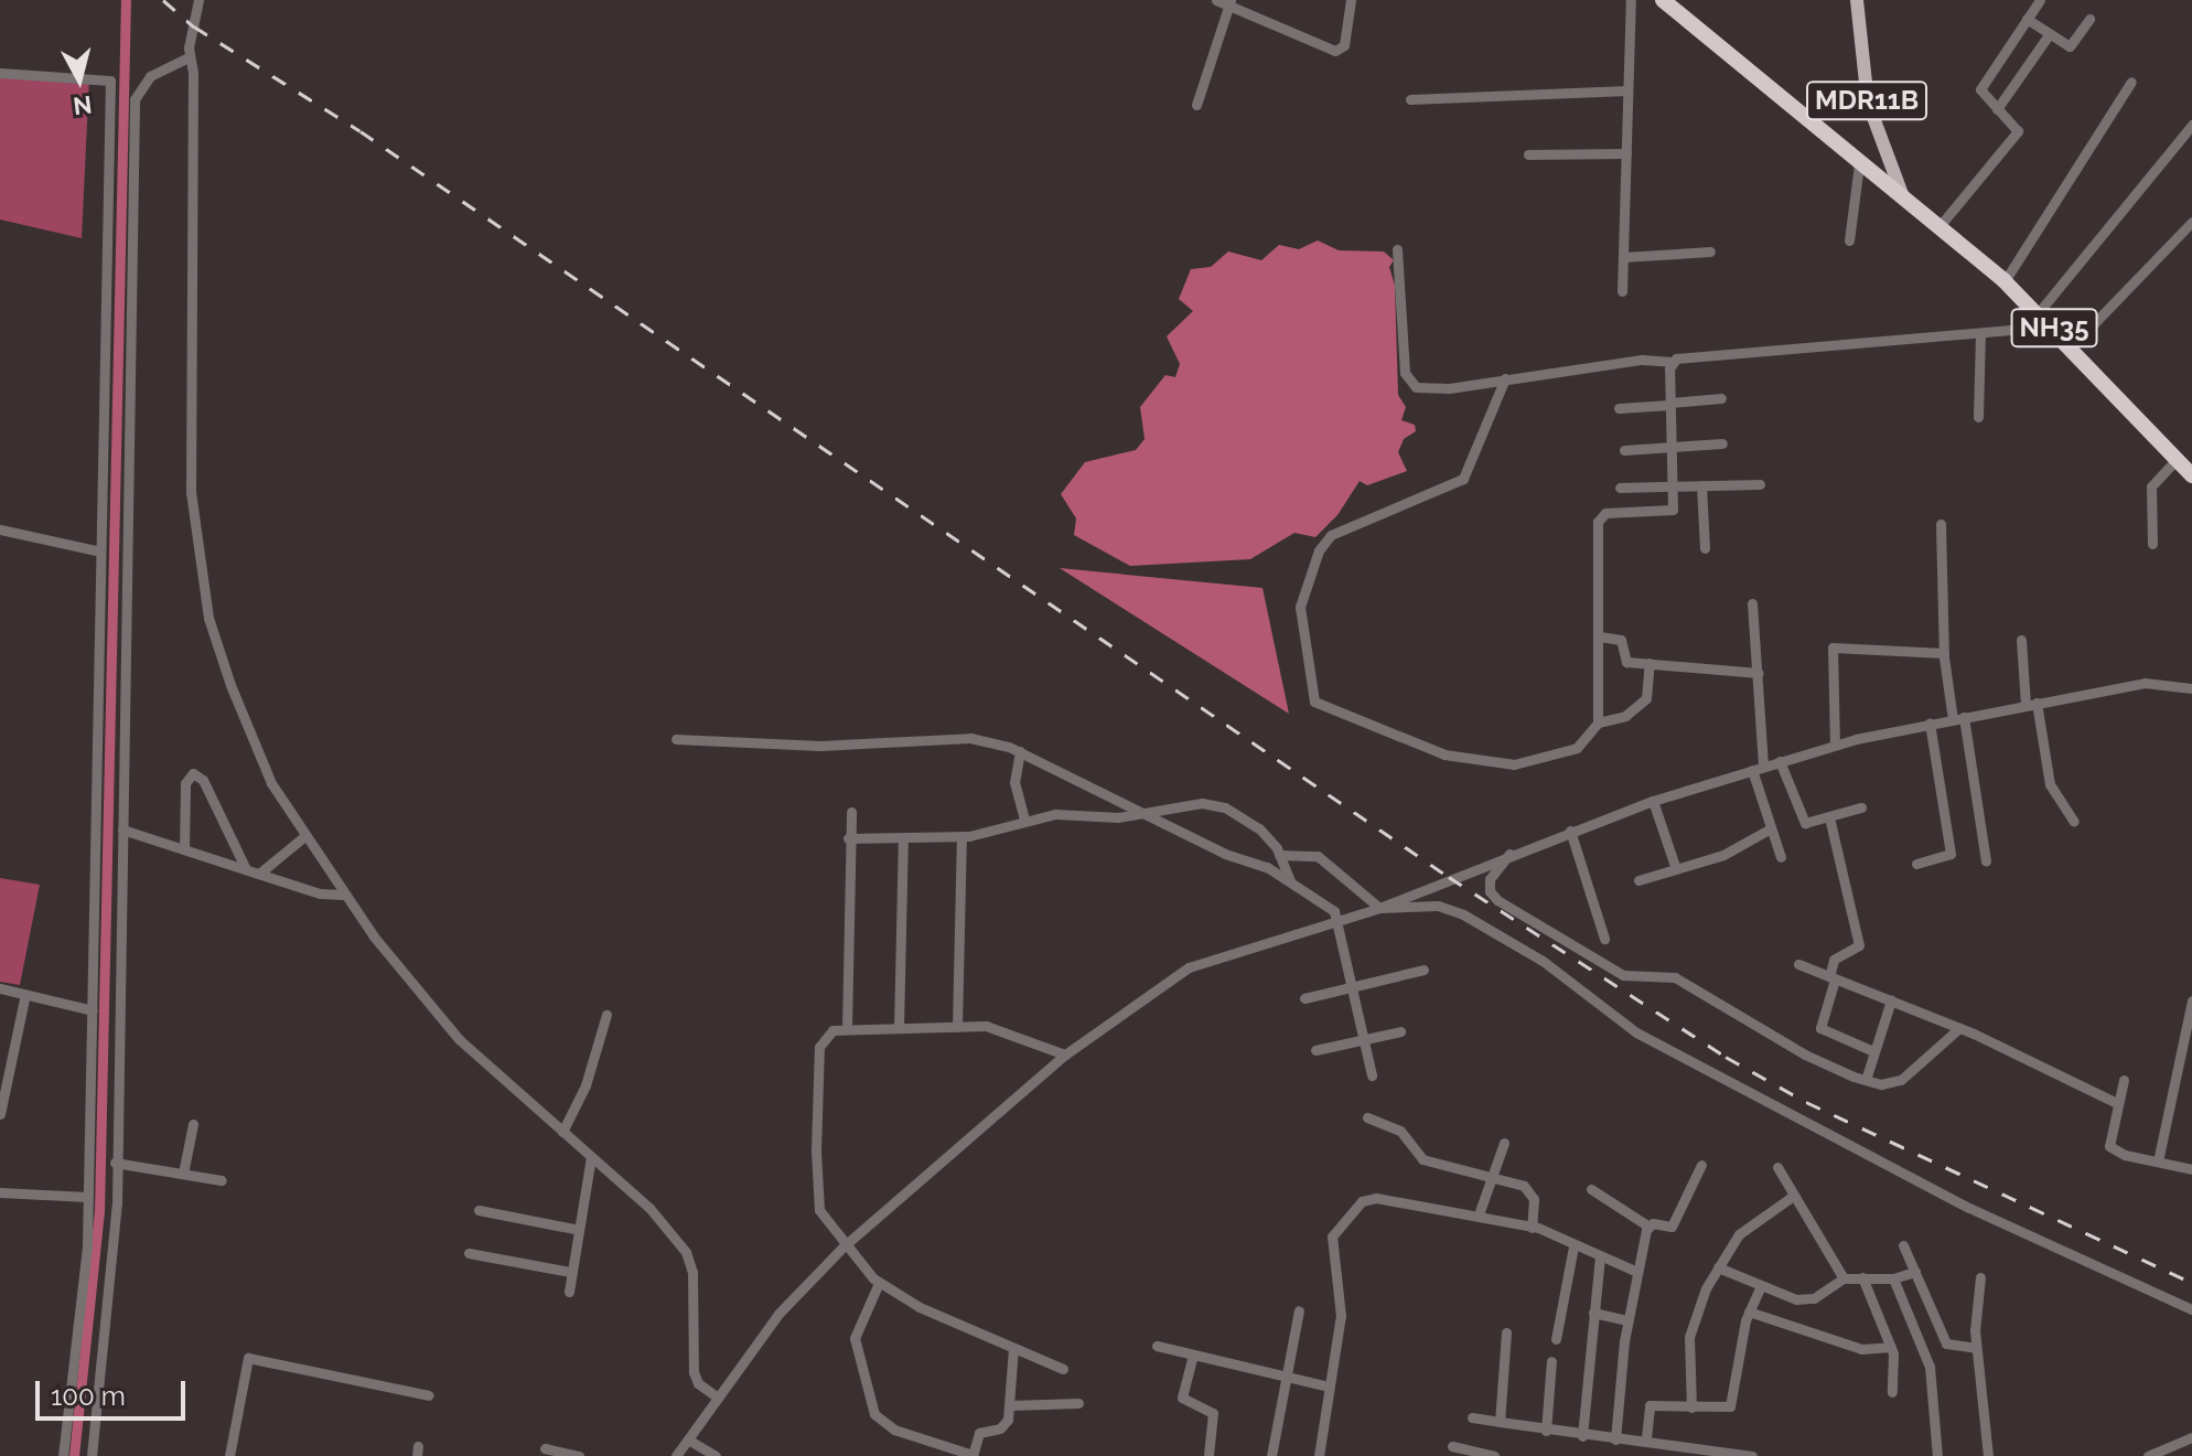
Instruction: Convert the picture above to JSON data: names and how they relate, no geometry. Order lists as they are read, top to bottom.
{
  "streets": {
    "highway": ["NH35"],
    "main road": ["MDR11B"]
  },
  "crossings": [
    ["MDR11B", "NH35"]
  ],
  "scale_bar": "100 m",
  "north": "bottom"
}
